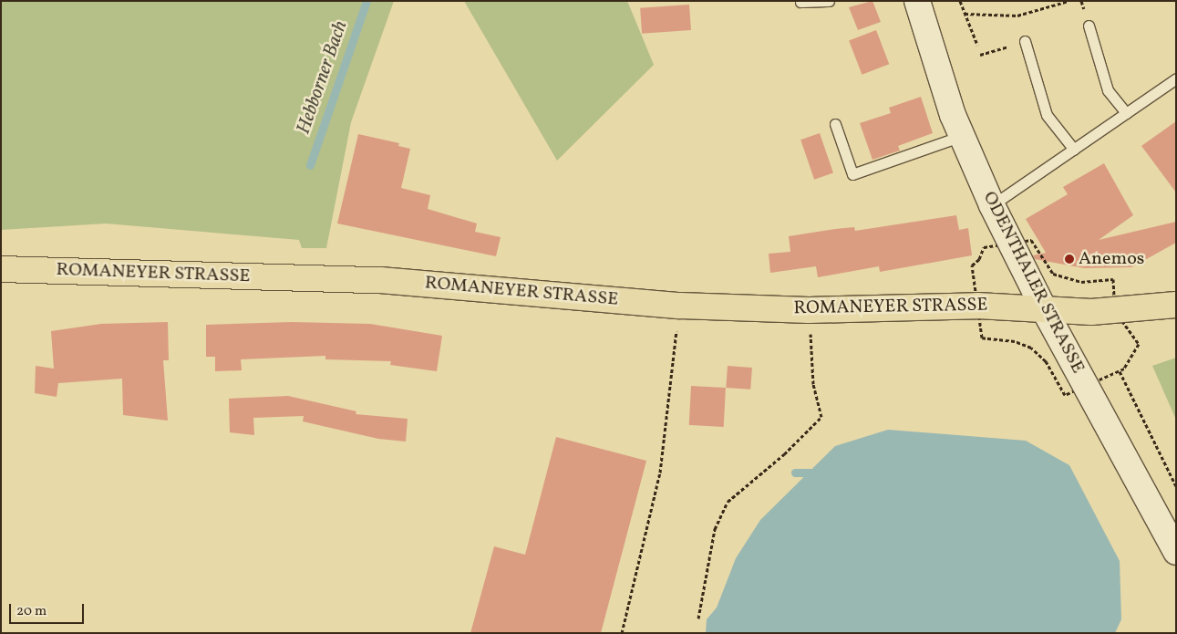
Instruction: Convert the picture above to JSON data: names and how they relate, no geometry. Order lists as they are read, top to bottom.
{
  "streets": {
    "main road": ["ROMANEYER STRASSE", "ODENTHALER STRASSE"]
  },
  "crossings": [
    ["ROMANEYER STRASSE", "ODENTHALER STRASSE"]
  ],
  "water": ["Hebborner Bach"],
  "places": ["Anemos"],
  "scale_bar": "20 m"
}
